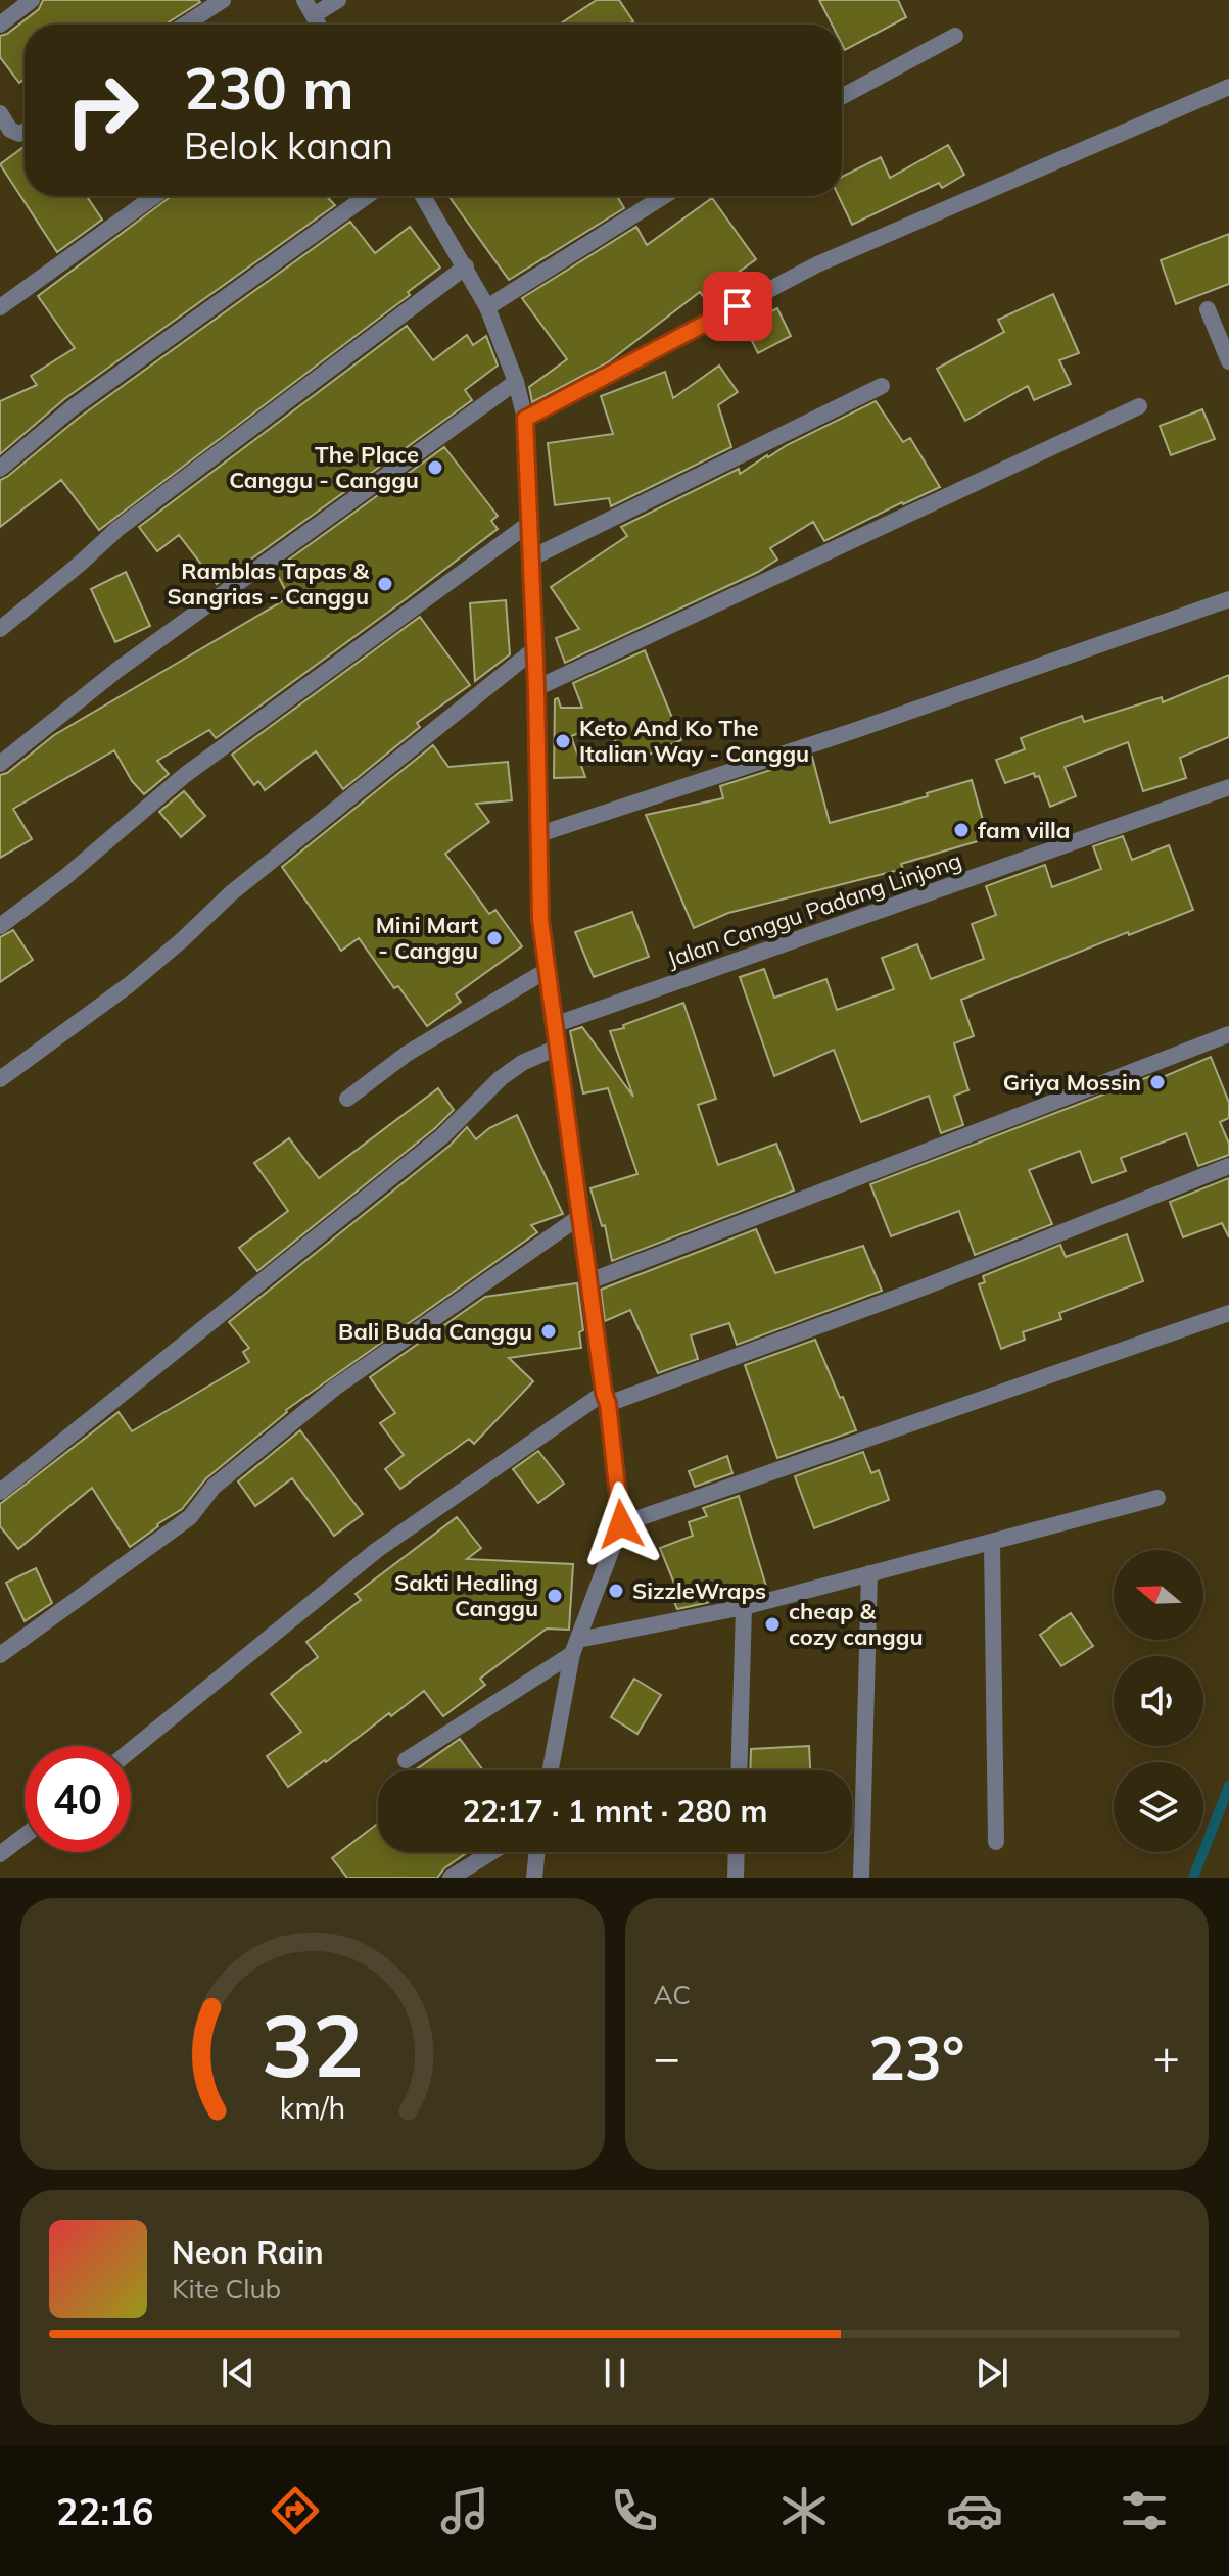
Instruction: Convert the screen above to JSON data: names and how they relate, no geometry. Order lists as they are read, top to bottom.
{
  "streets": {
    "street": ["Jalan Canggu Padang Linjong"]
  },
  "places": [
    "The Place Canggu - Canggu",
    "Ramblas Tapas & Sangrias - Canggu",
    "Keto And Ko The Italian Way - Canggu",
    "fam villa",
    "Mini Mart - Canggu",
    "Griya Mossin",
    "Bali Buda Canggu",
    "SizzleWraps",
    "Sakti Healing Canggu",
    "cheap & cozy canggu"
  ],
  "north": "left",
  "page": {
    "turn": ["230 m", "Belok kanan"],
    "limit": "40",
    "trip": "22:17 · 1 mnt · 280 m",
    "tile": "AC",
    "heat": ["−", "23°", "+"],
    "song": ["Neon Rain", "Kite Club"],
    "tabs": "22:16",
    "gauge": ["32", "km/h"]
  }
}
